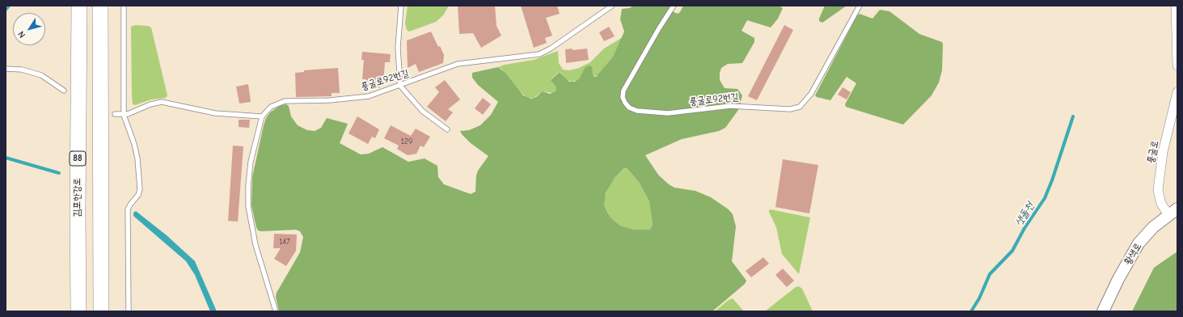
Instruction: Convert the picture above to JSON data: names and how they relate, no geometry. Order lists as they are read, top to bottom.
{
  "streets": {
    "highway": ["88", "김포한강로"],
    "street": ["풍굴로", "황색로"],
    "lane": ["풍굴로92번길"]
  },
  "crossings": [
    ["풍굴로", "황색로"]
  ],
  "water": ["샛돌천"],
  "house_numbers": ["129", "147"],
  "north": "bottom left"
}
